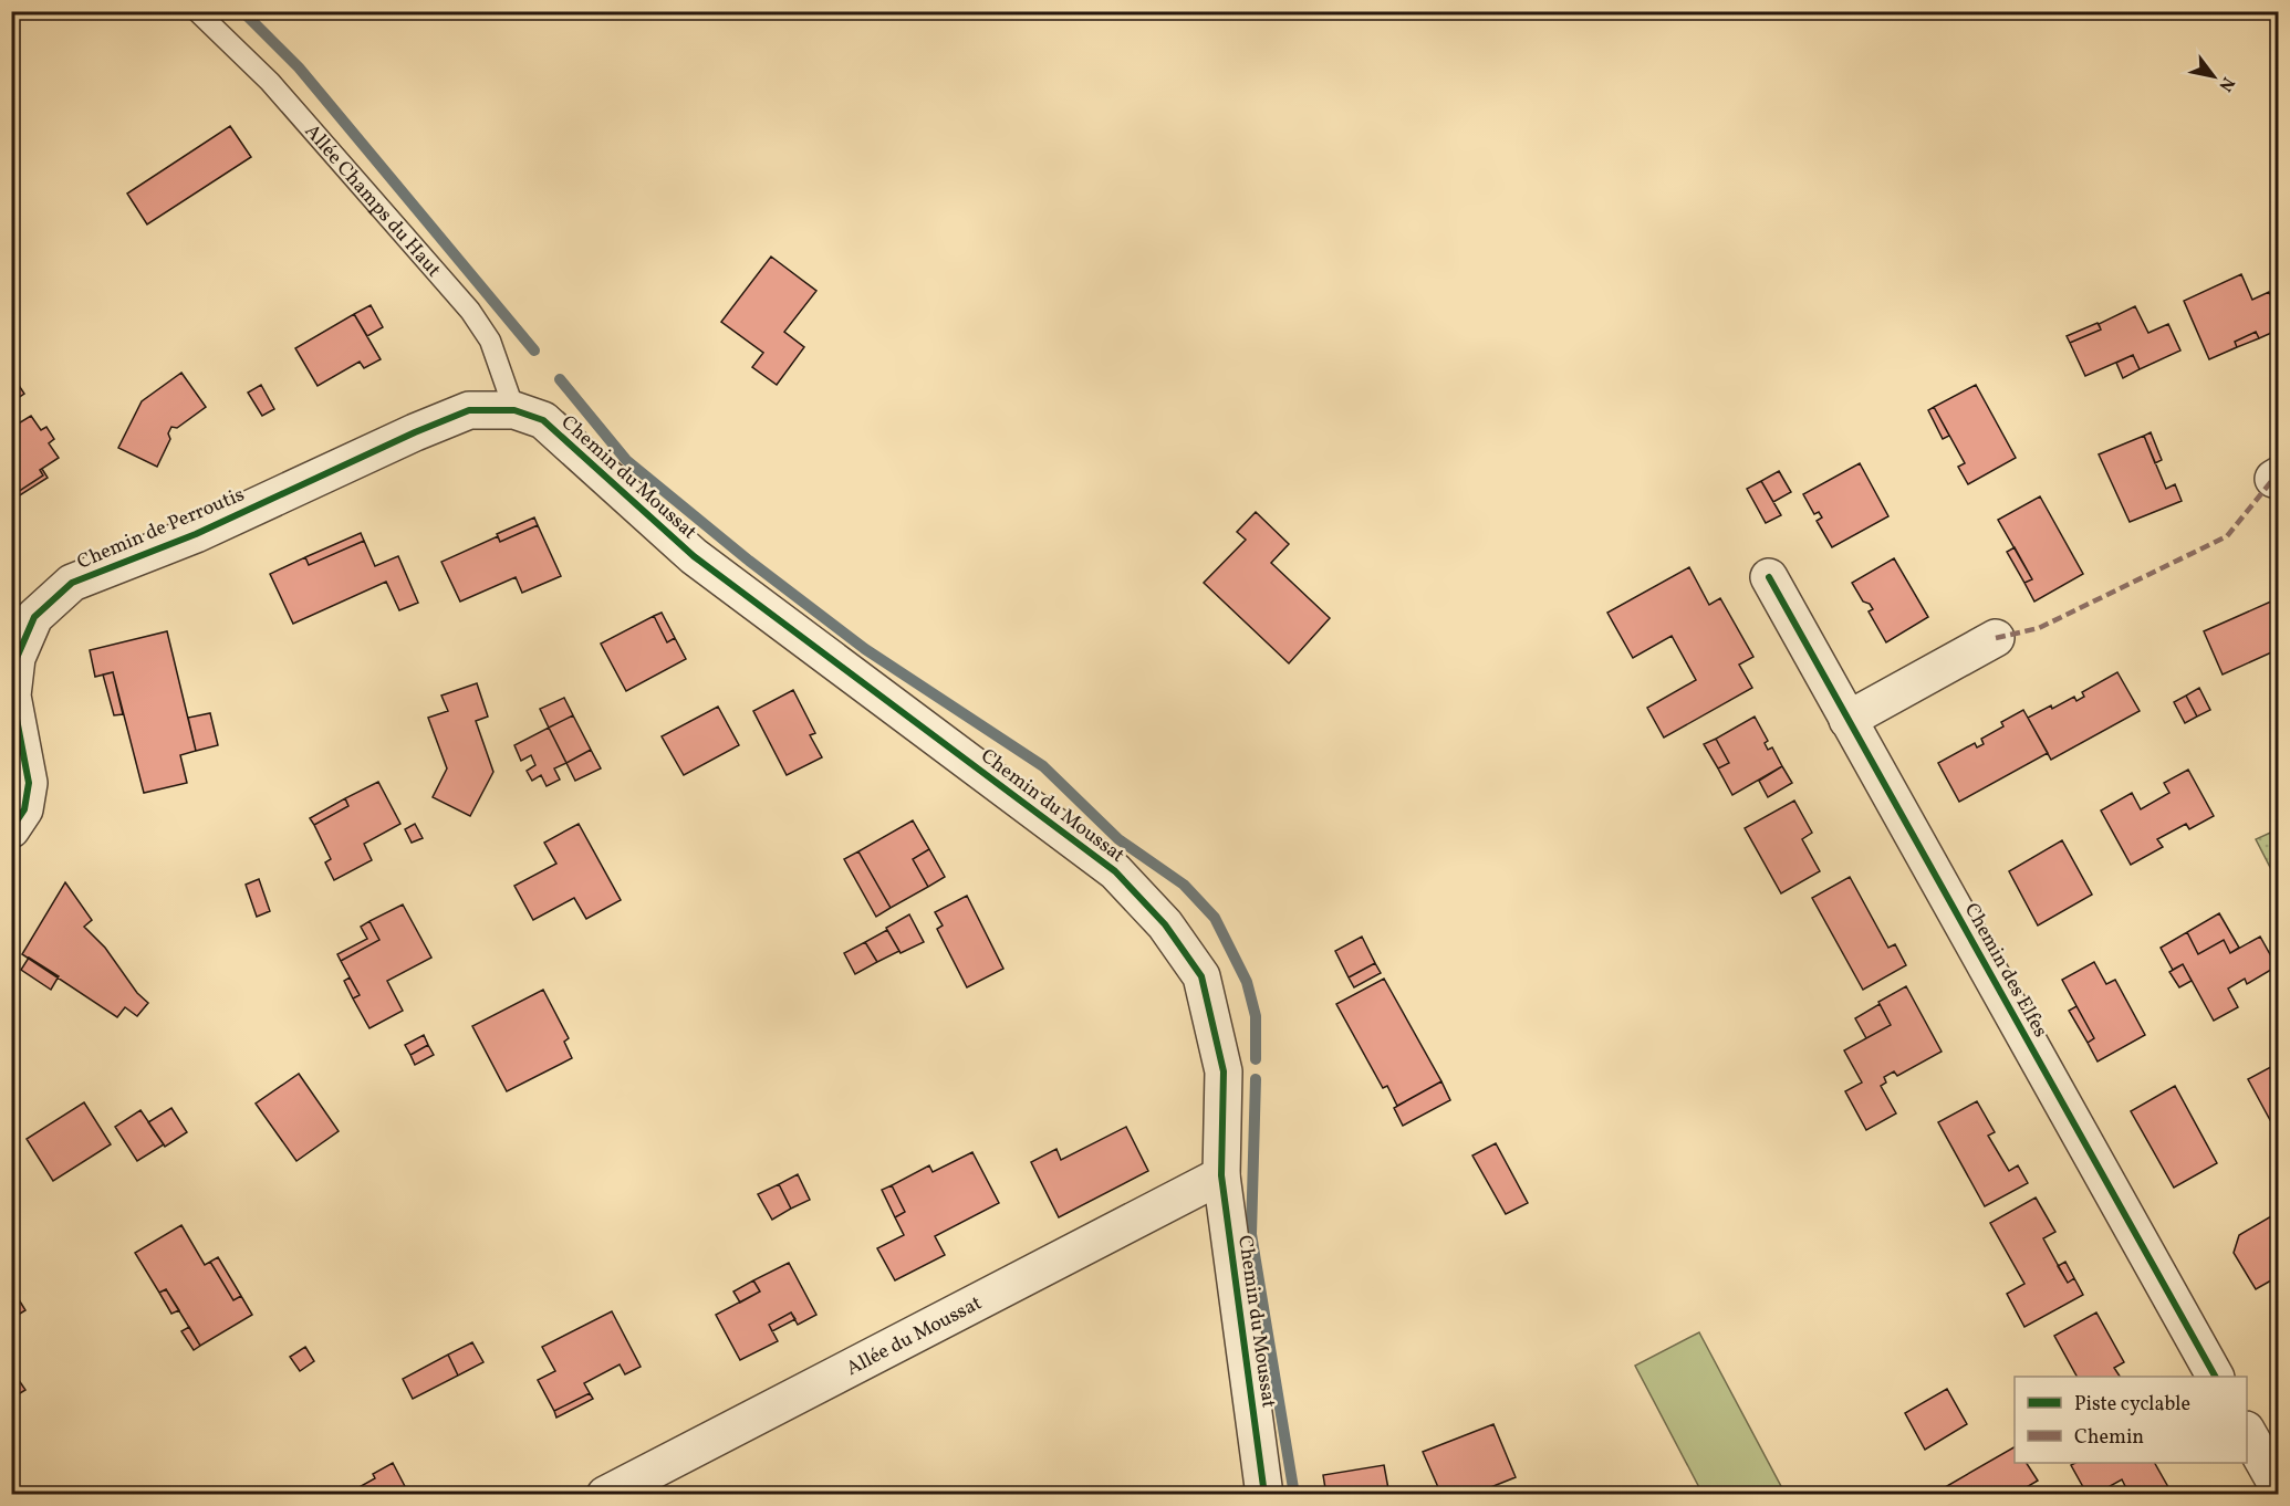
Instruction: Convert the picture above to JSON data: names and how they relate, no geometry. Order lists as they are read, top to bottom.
{
  "streets": {
    "street": [
      "Chemin du Moussat",
      "Chemin de Perroutis",
      "Chemin des Elfes",
      "Allée du Moussat"
    ],
    "lane": ["Allée Champs du Haut"]
  },
  "crossings": [
    ["Allée Champs du Haut", "Chemin du Moussat"],
    ["Allée Champs du Haut", "Chemin de Perroutis"],
    ["Chemin du Moussat", "Chemin de Perroutis"],
    ["Chemin du Moussat", "Allée du Moussat"]
  ],
  "legend": ["Piste cyclable", "Chemin"],
  "north": "bottom right"
}
